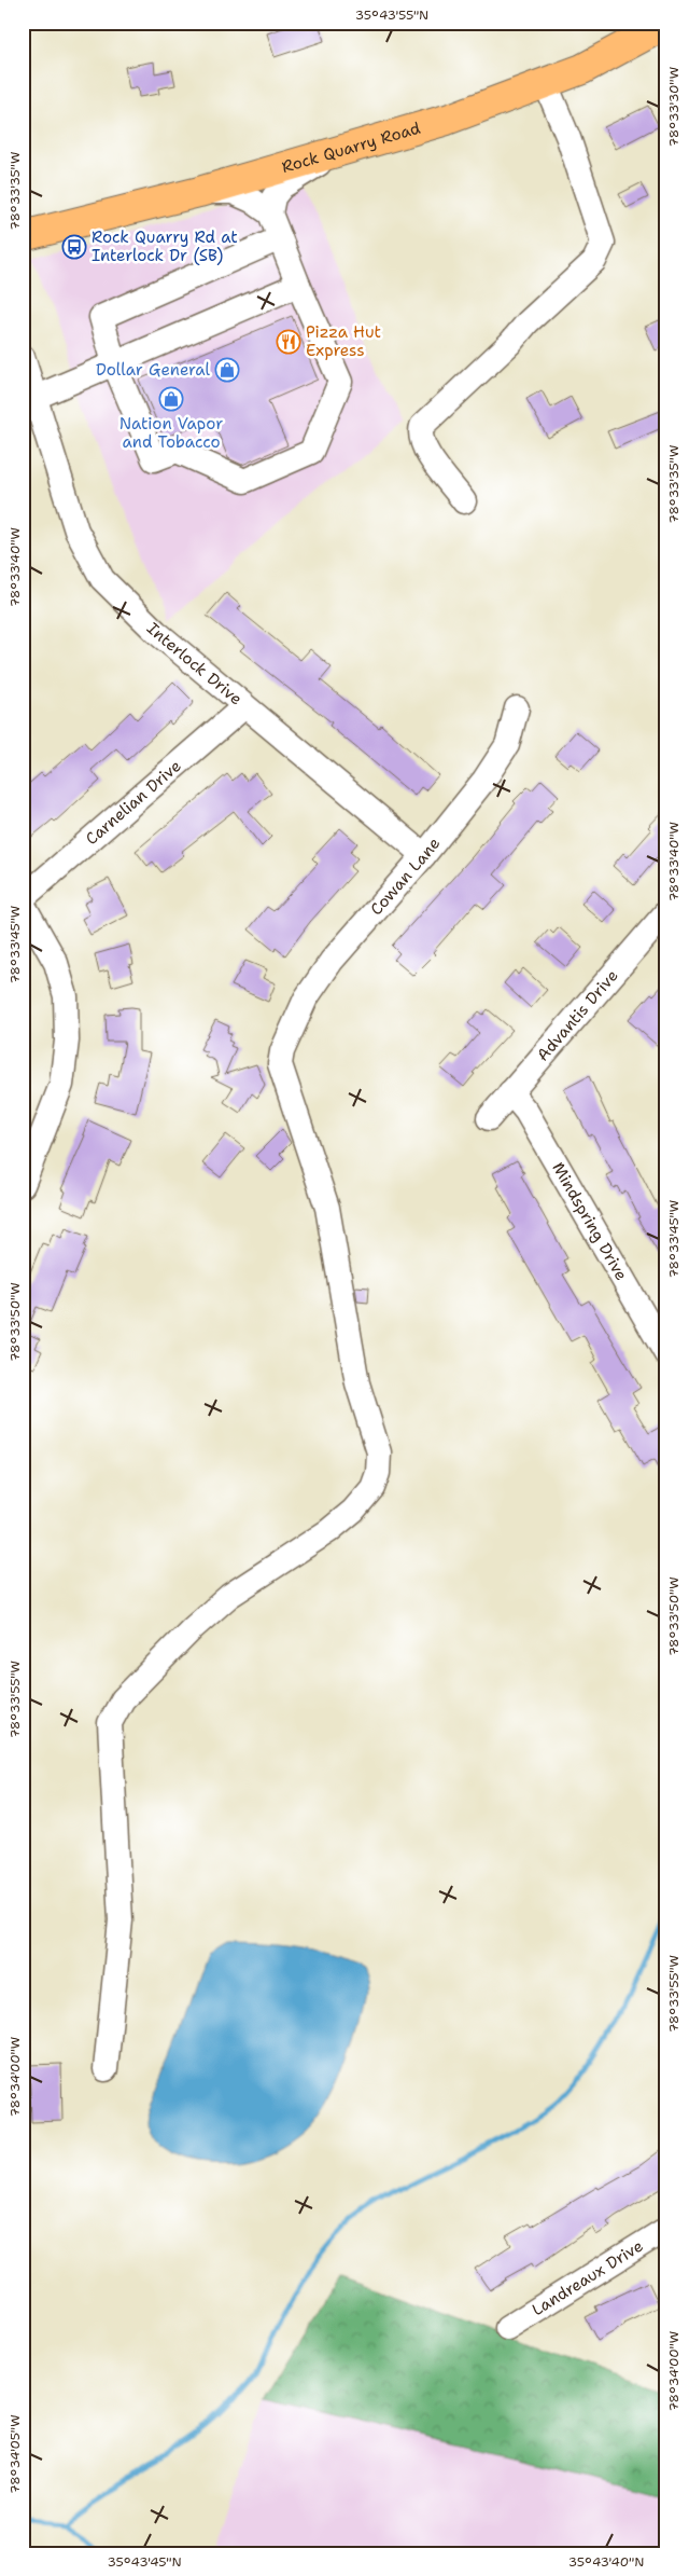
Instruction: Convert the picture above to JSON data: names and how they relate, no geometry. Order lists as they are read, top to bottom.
{
  "streets": {
    "main road": ["Rock Quarry Road"],
    "street": [
      "Interlock Drive",
      "Carnelian Drive",
      "Cowan Lane",
      "Advantis Drive",
      "Mindspring Drive",
      "Landreaux Drive"
    ]
  },
  "crossings": [
    ["Interlock Drive", "Carnelian Drive"],
    ["Interlock Drive", "Cowan Lane"],
    ["Advantis Drive", "Mindspring Drive"]
  ],
  "places": {
    "bus stop": ["Rock Quarry Rd at Interlock Dr (SB)"],
    "restaurant": ["Pizza Hut Express"],
    "shop": ["Dollar General", "Nation Vapor and Tobacco"]
  },
  "coordinates": [
    "35°43'55\"N",
    "78°33'30\"W",
    "78°33'35\"W",
    "78°33'40\"W",
    "78°33'45\"W",
    "78°33'50\"W",
    "78°33'55\"W",
    "78°34'00\"W",
    "78°34'05\"W",
    "35°43'45\"N",
    "35°43'40\"N"
  ]
}
